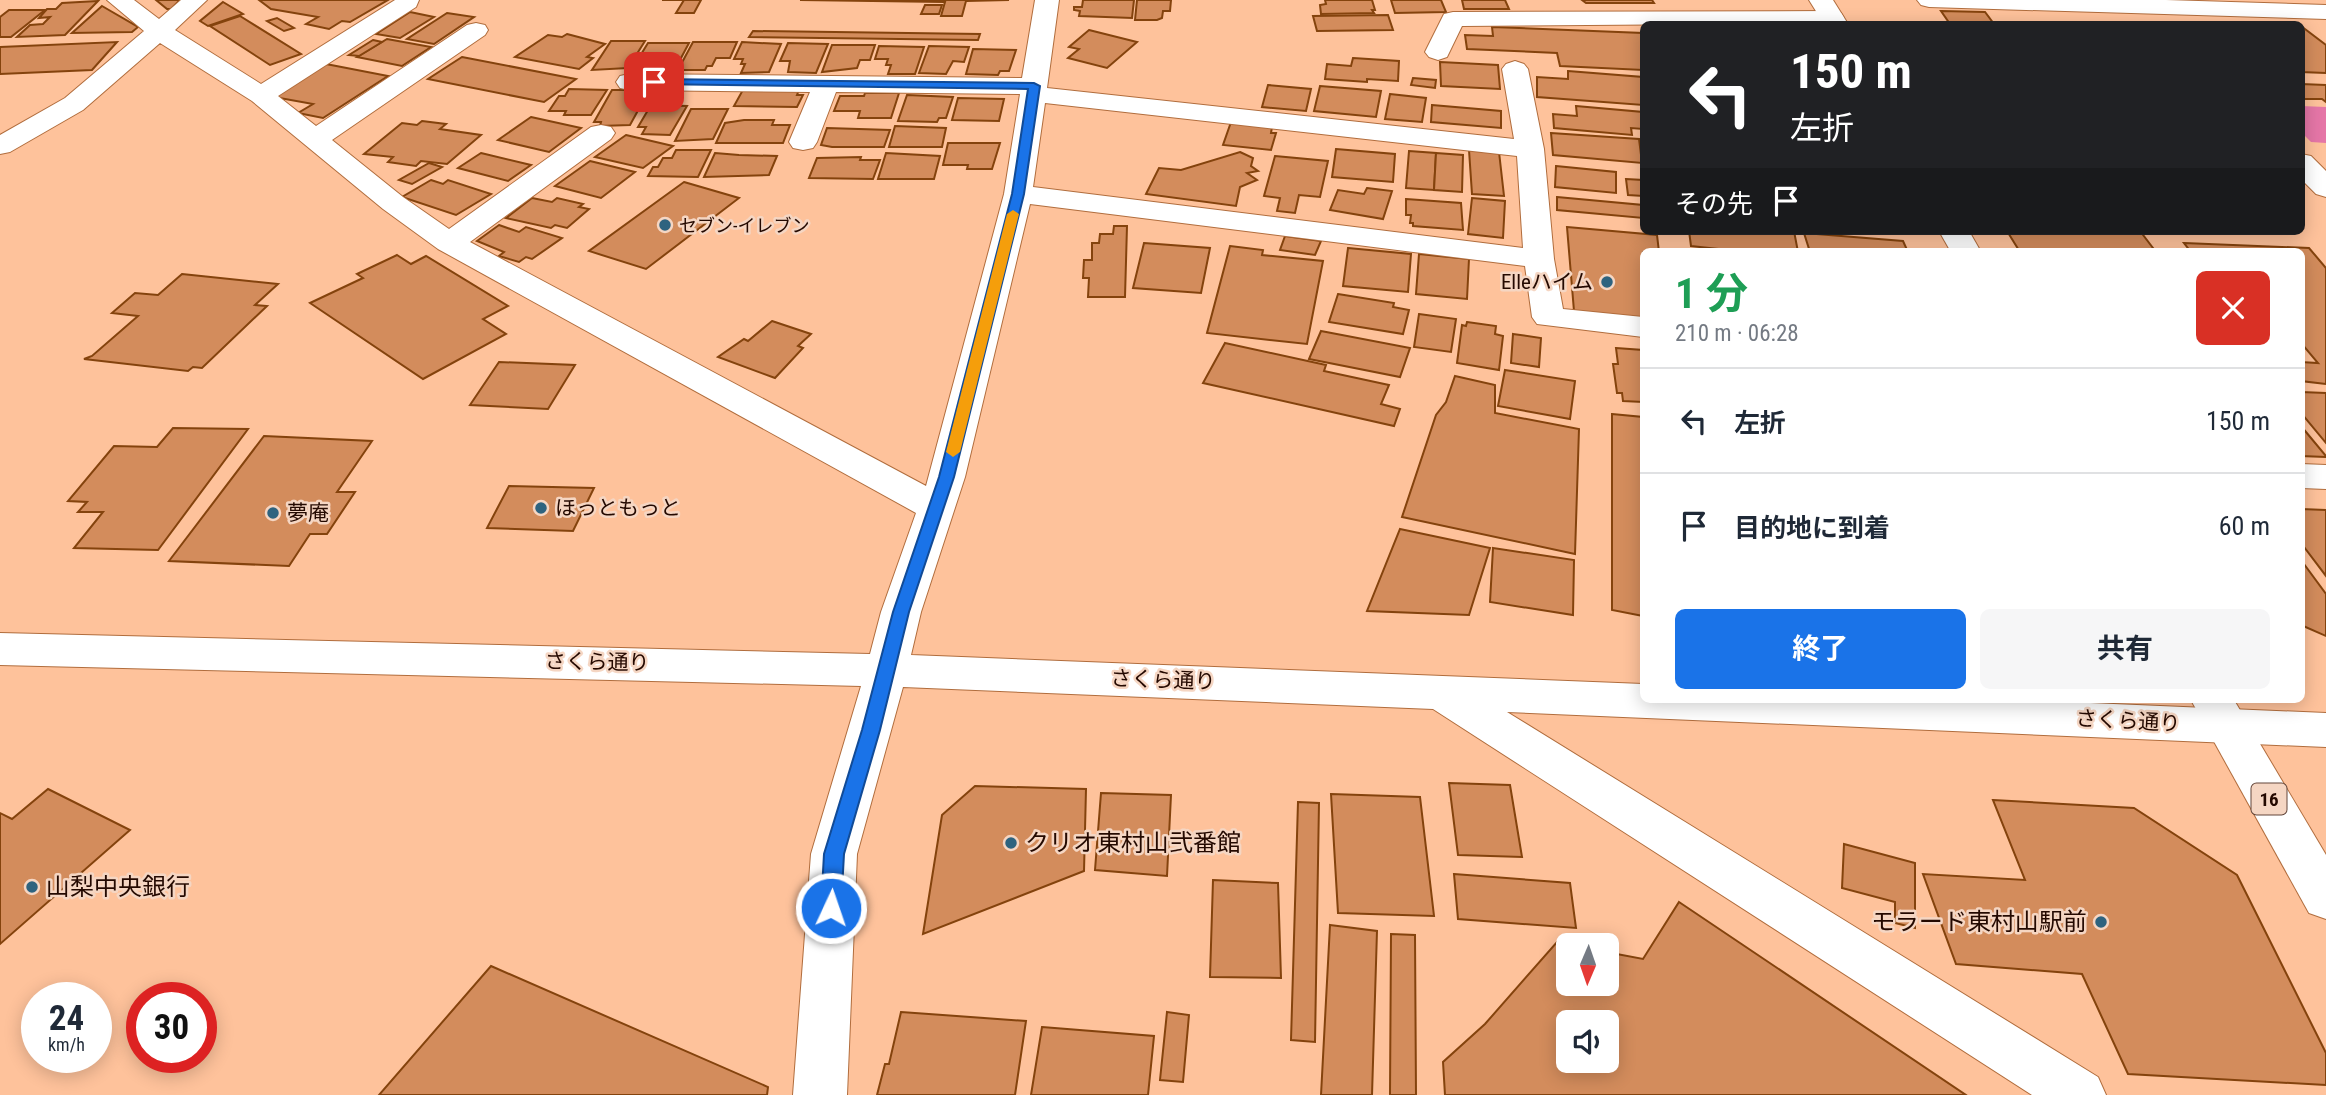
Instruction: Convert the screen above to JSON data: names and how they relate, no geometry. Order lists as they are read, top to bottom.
{
  "streets": {
    "street": ["さくら通り", "16"]
  },
  "crossings": [
    ["さくら通り", "16"]
  ],
  "places": [
    "セブン-イレブン",
    "Elleハイム",
    "ほっともっと",
    "夢庵",
    "クリオ東村山弐番館",
    "山梨中央銀行",
    "モラード東村山駅前"
  ],
  "north": "bottom",
  "page": {
    "turn": ["150 m", "左折"],
    "then": "その先",
    "heading": ["1 分", "210 m · 06:28"],
    "list": [
      {
        "name": "左折",
        "value": "150 m"
      },
      {
        "name": "目的地に到着",
        "value": "60 m"
      }
    ],
    "buttons": ["終了", "共有"],
    "speed": "24 km/h",
    "limit": "30"
  }
}
